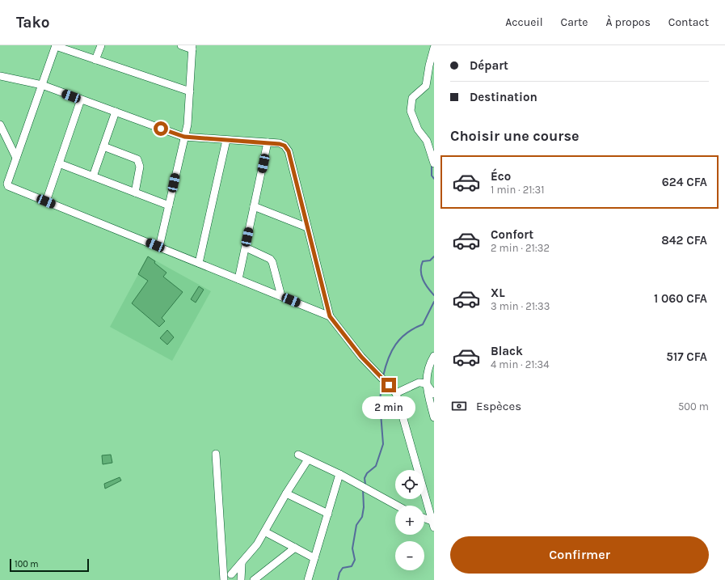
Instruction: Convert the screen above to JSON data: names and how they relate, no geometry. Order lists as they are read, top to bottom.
{
  "scale_bar": "100 m",
  "page": {
    "header": "Tako",
    "nav": [
      "Accueil",
      "Carte",
      "À propos",
      "Contact"
    ],
    "banner": ["Départ", "Destination"],
    "heading": "Choisir une course",
    "list": [
      {
        "name": "Éco",
        "note": "1 min · 21:31",
        "value": "624 CFA"
      },
      {
        "name": "Confort",
        "note": "2 min · 21:32",
        "value": "842 CFA"
      },
      {
        "name": "XL",
        "note": "3 min · 21:33",
        "value": "1 060 CFA"
      },
      {
        "name": "Black",
        "note": "4 min · 21:34",
        "value": "517 CFA"
      }
    ],
    "pay": ["Espèces", "500 m"],
    "bubble": "2 min",
    "map_buttons": ["+", "−"],
    "buttons": "Confirmer",
    "scale": "100 m"
  }
}
